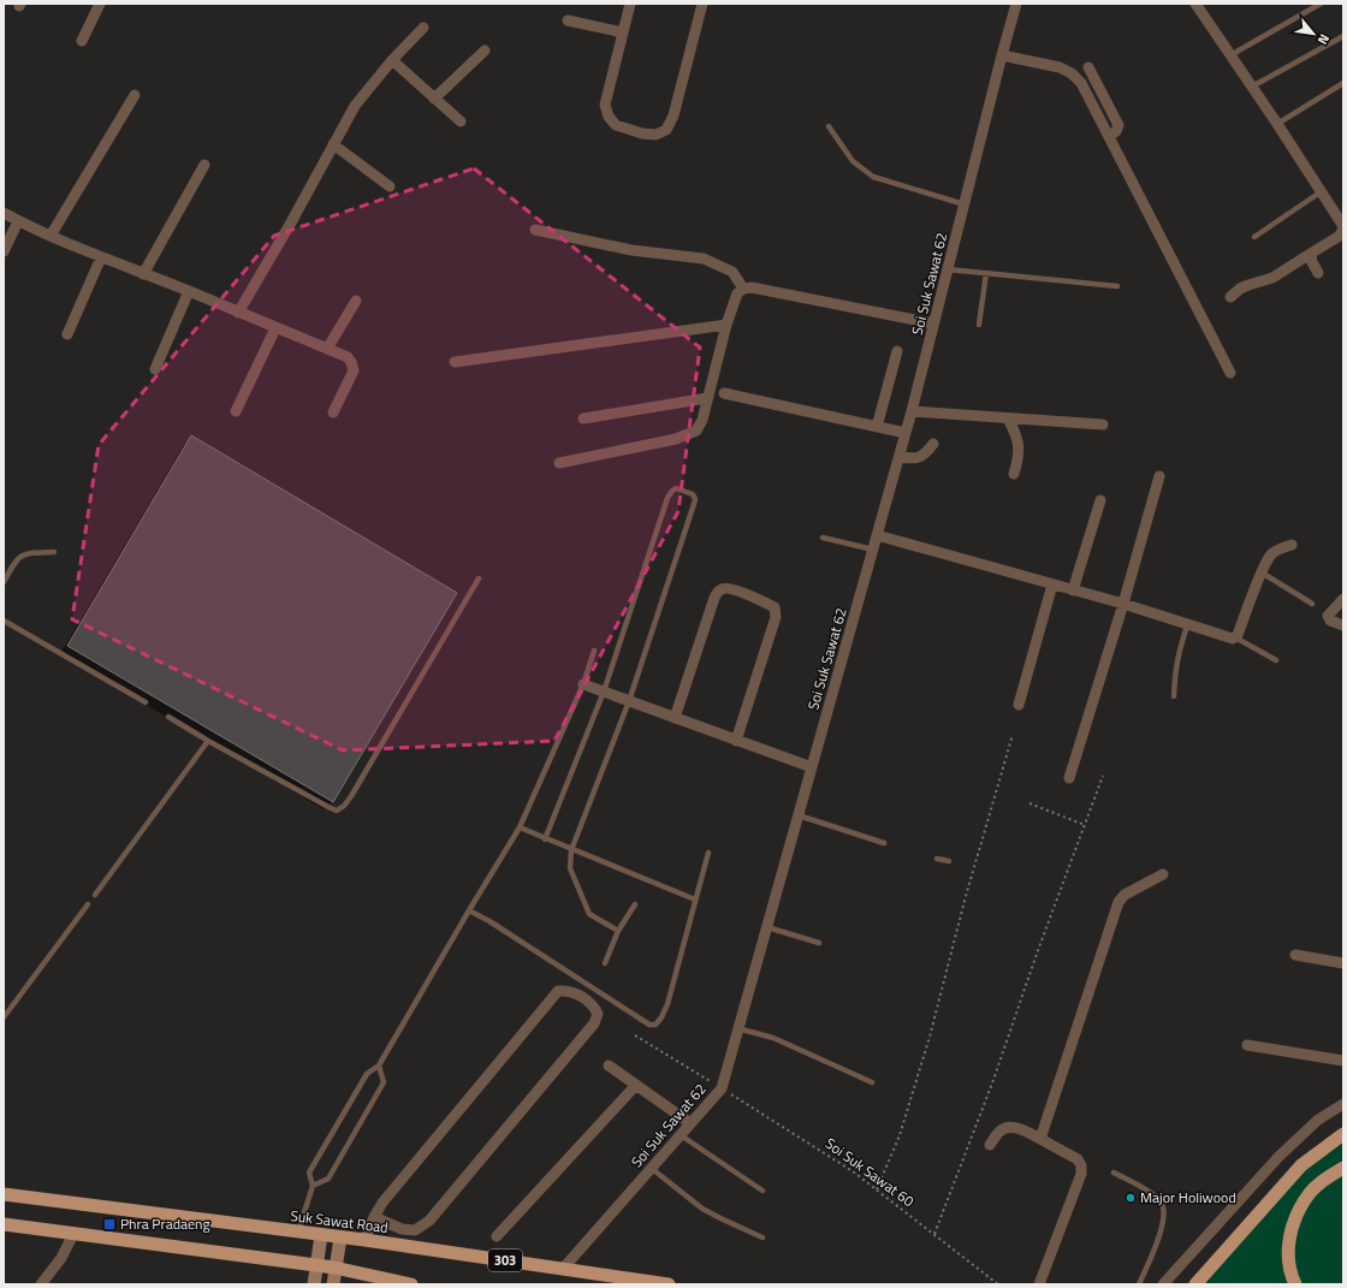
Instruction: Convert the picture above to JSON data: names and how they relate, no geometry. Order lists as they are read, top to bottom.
{
  "streets": {
    "main road": ["Suk Sawat Road", "303"],
    "street": ["Soi Suk Sawat 62"],
    "path": ["Soi Suk Sawat 60"]
  },
  "crossings": [
    ["Soi Suk Sawat 62", "Soi Suk Sawat 60"],
    ["Soi Suk Sawat 62", "Suk Sawat Road"]
  ],
  "places": {
    "other": ["Major Holiwood"],
    "transit": ["Phra Pradaeng"]
  },
  "north": "bottom right"
}
